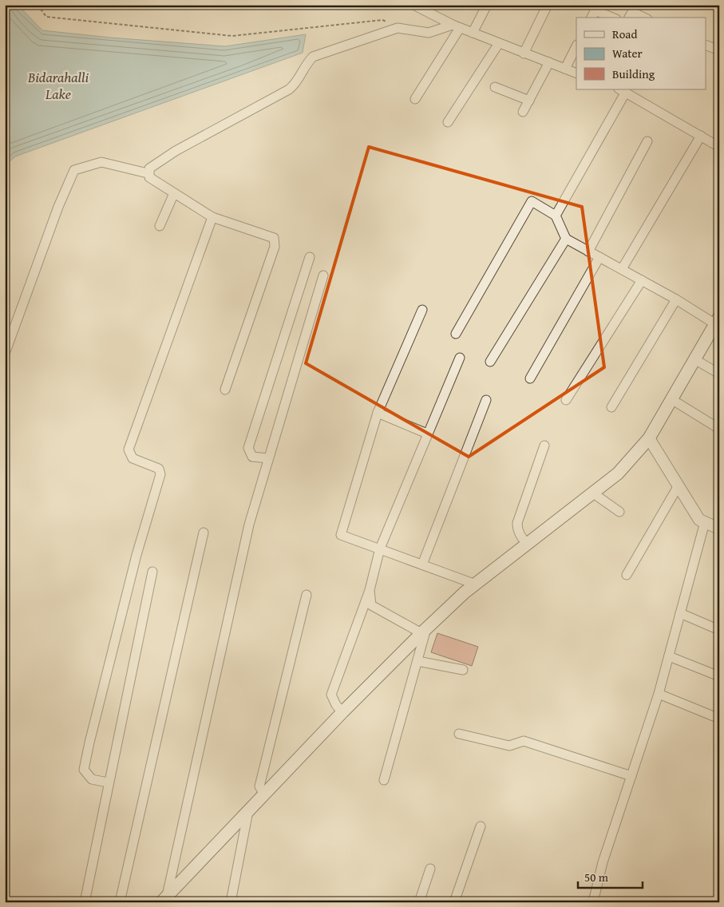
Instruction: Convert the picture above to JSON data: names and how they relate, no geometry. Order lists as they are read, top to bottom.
{
  "water": ["Bidarahalli Lake"],
  "legend": ["Road", "Water", "Building"],
  "scale_bar": "50 m"
}
